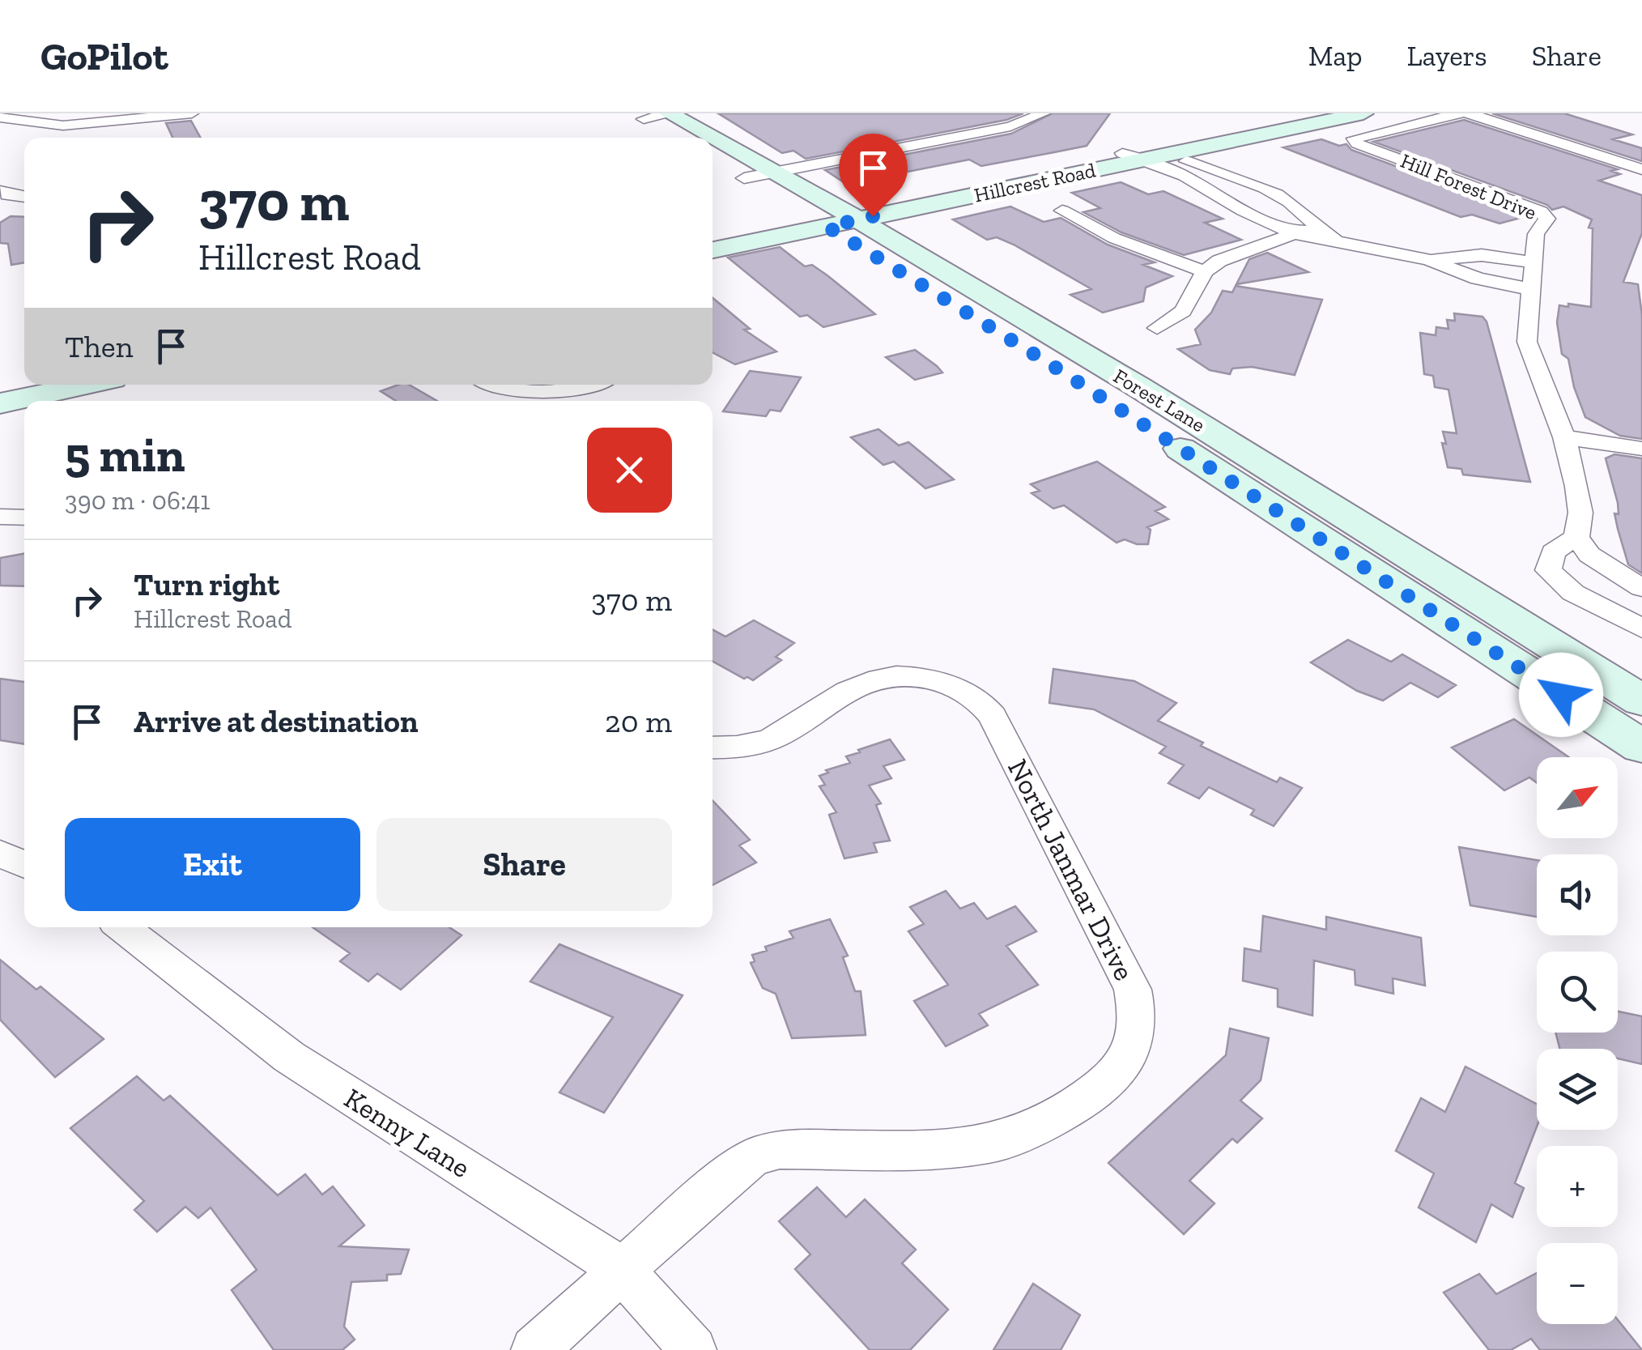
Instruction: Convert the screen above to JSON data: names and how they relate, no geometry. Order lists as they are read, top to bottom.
{
  "streets": {
    "main road": ["Hillcrest Road", "Forest Lane"],
    "street": ["Hill Forest Drive", "North Janmar Drive", "Kenny Lane"]
  },
  "crossings": [
    ["Hillcrest Road", "Forest Lane"],
    ["North Janmar Drive", "Kenny Lane"]
  ],
  "north": "top right",
  "page": {
    "header": "GoPilot",
    "nav": ["Map", "Layers", "Share"],
    "turn": ["370 m", "Hillcrest Road"],
    "then": "Then",
    "heading": ["5 min", "390 m · 06:41"],
    "list": [
      {
        "name": "Turn right",
        "note": "Hillcrest Road",
        "value": "370 m"
      },
      {
        "name": "Arrive at destination",
        "value": "20 m"
      }
    ],
    "map_buttons": ["+", "−"],
    "buttons": ["Exit", "Share"]
  }
}
